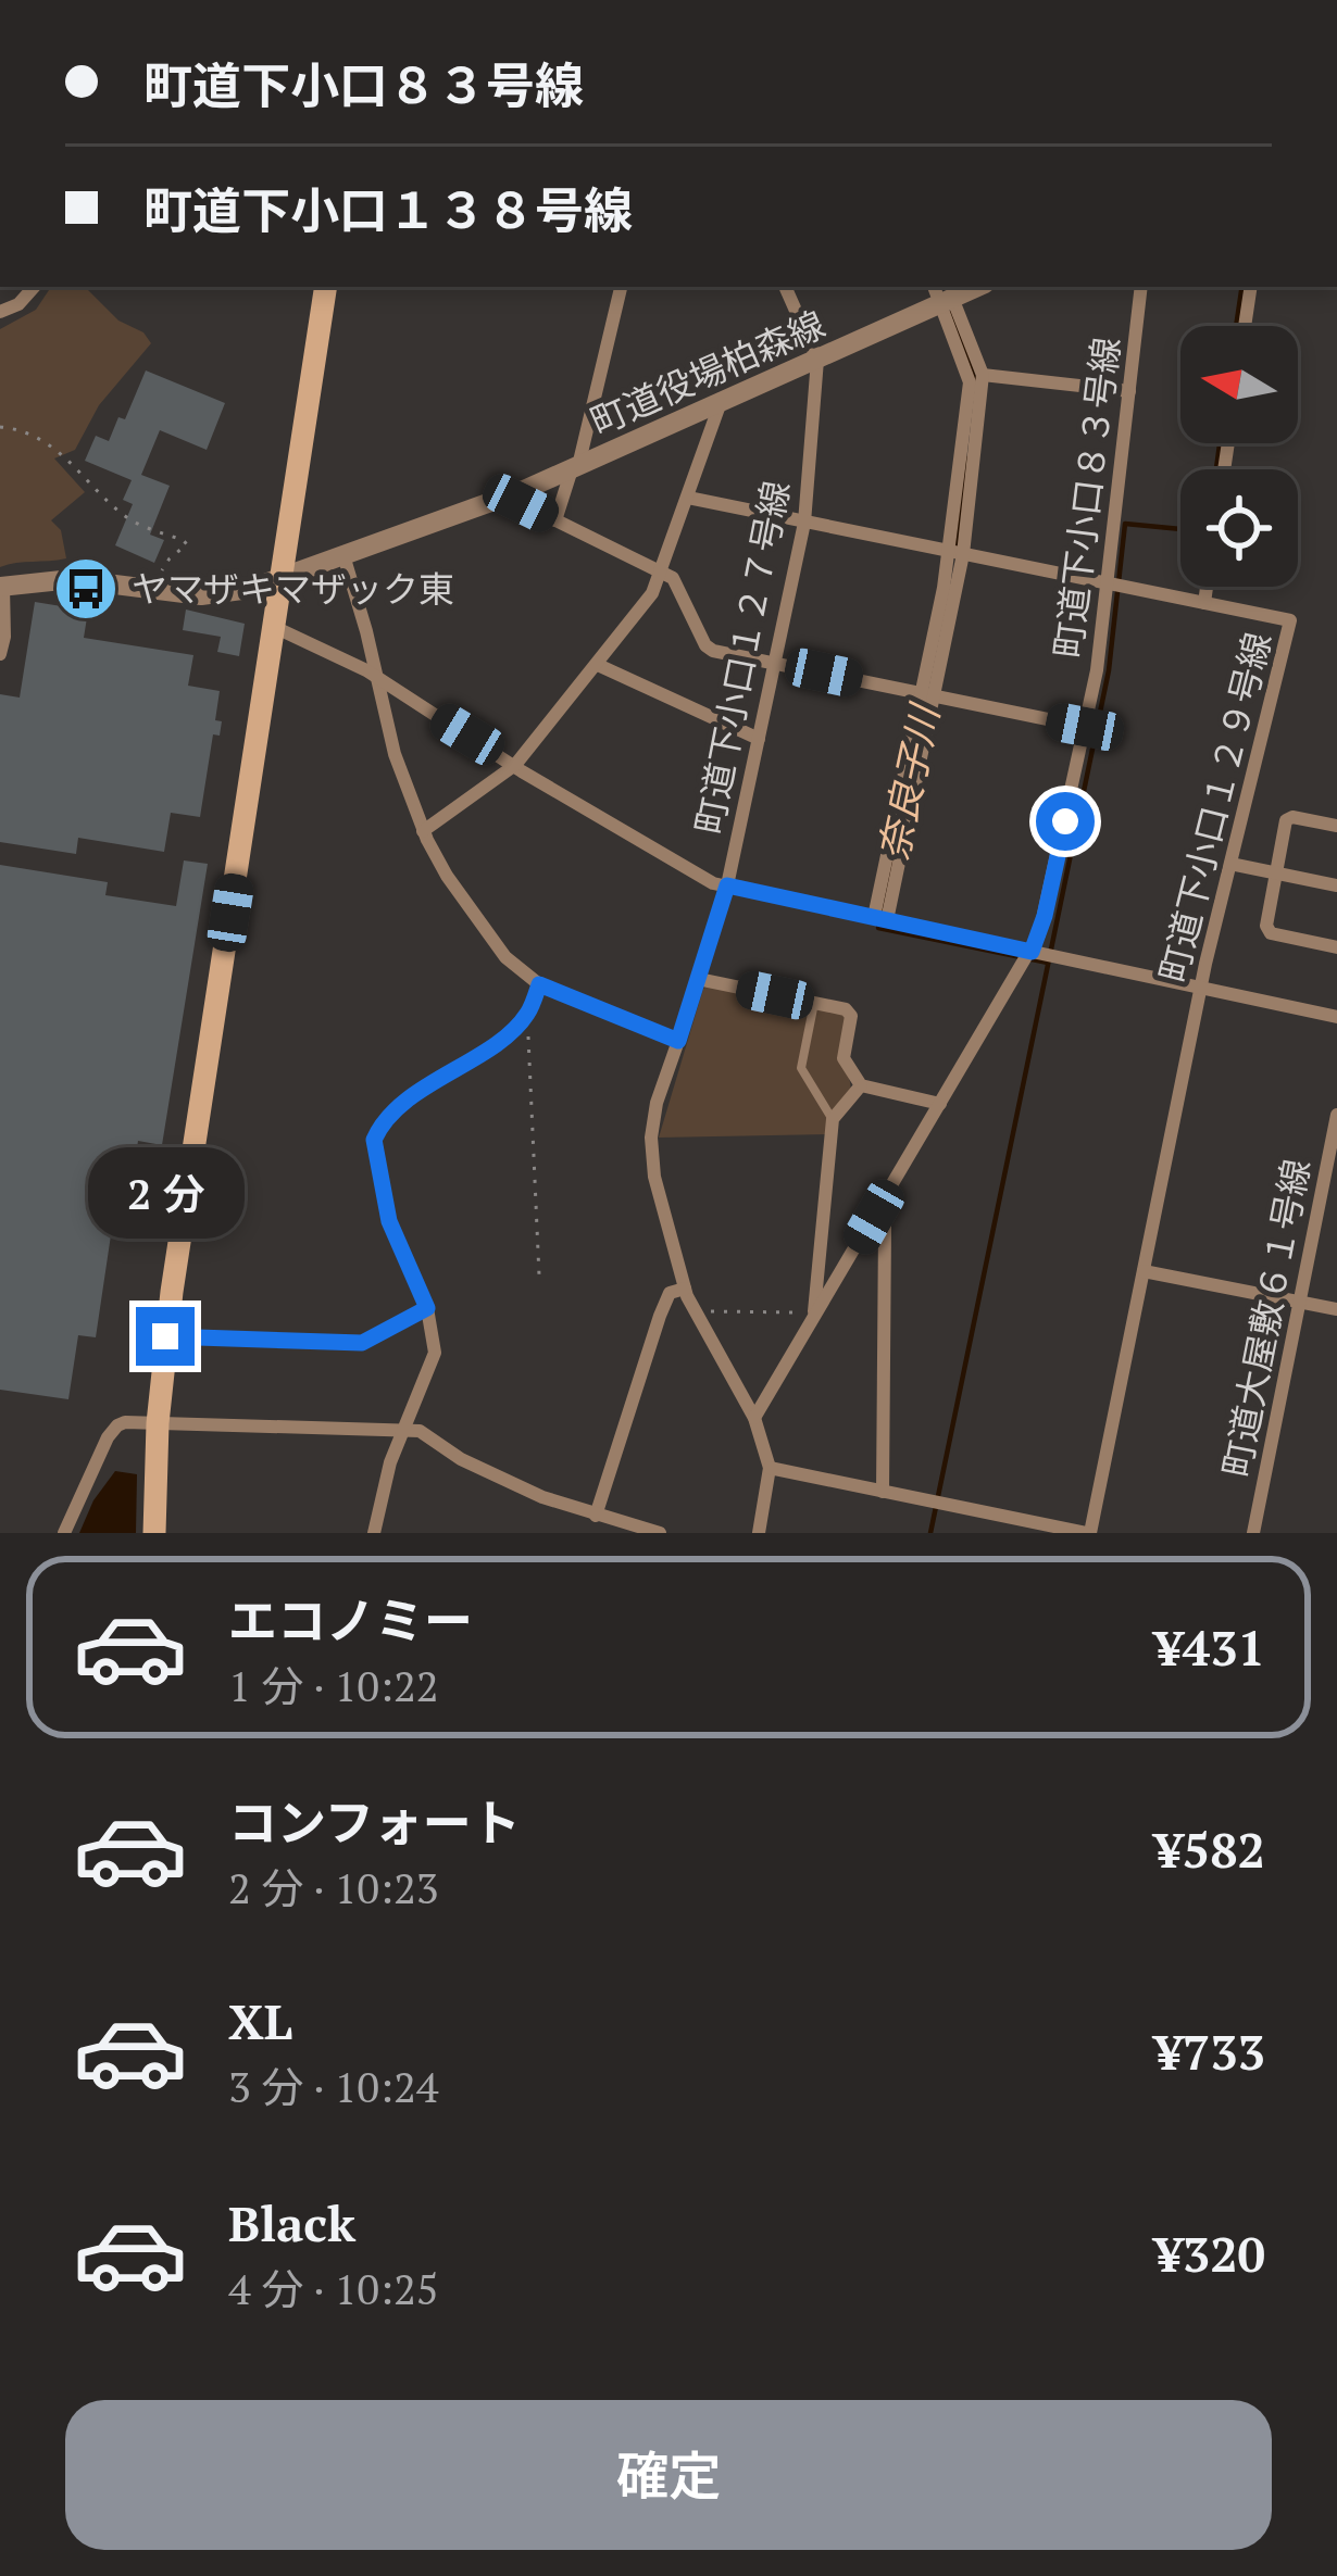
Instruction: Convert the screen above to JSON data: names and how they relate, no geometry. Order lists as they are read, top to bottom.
{
  "streets": {
    "street": [
      "町道役場柏森線",
      "町道下小口８３号線",
      "町道下小口１２７号線",
      "町道下小口１２９号線",
      "町道大屋敷６１号線"
    ]
  },
  "crossings": [
    ["町道役場柏森線", "町道下小口１２７号線"],
    ["町道下小口８３号線", "町道下小口１２７号線"],
    ["町道下小口８３号線", "町道下小口１２９号線"],
    ["町道下小口１２７号線", "町道下小口１２９号線"]
  ],
  "water": ["奈良子川"],
  "places": {
    "bus stop": ["ヤマザキマザック東"]
  },
  "north": "left",
  "page": {
    "banner": ["町道下小口８３号線", "町道下小口１３８号線"],
    "bubble": "2 分",
    "list": [
      {
        "name": "エコノミー",
        "note": "1 分 · 10:22",
        "value": "¥431"
      },
      {
        "name": "コンフォート",
        "note": "2 分 · 10:23",
        "value": "¥582"
      },
      {
        "name": "XL",
        "note": "3 分 · 10:24",
        "value": "¥733"
      },
      {
        "name": "Black",
        "note": "4 分 · 10:25",
        "value": "¥320"
      }
    ],
    "buttons": "確定"
  }
}
